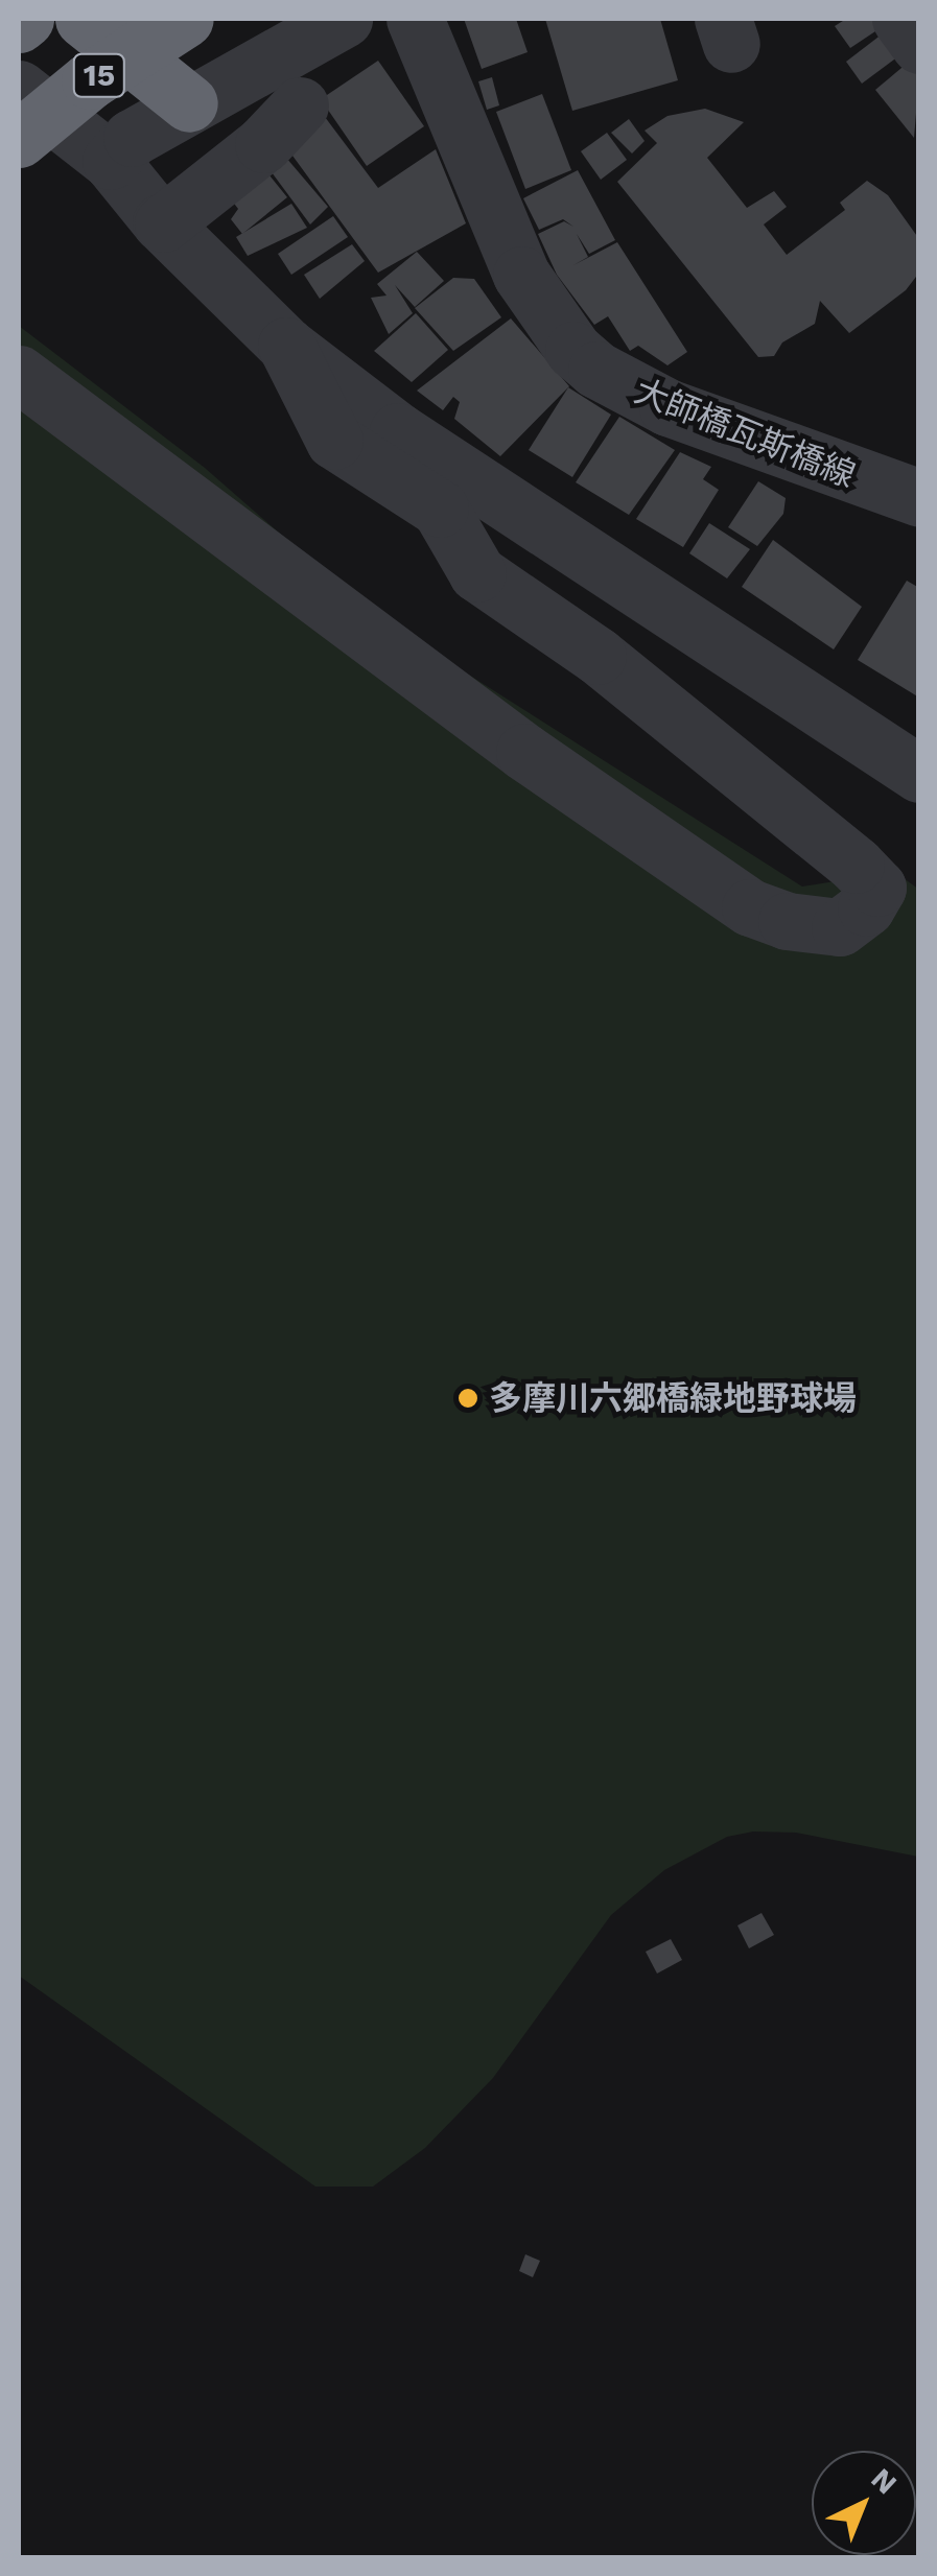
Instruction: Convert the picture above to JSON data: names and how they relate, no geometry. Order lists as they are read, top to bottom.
{
  "streets": {
    "highway": ["15"],
    "street": ["大師橋瓦斯橋線"]
  },
  "places": ["多摩川六郷橋緑地野球場"],
  "north": "top right"
}
